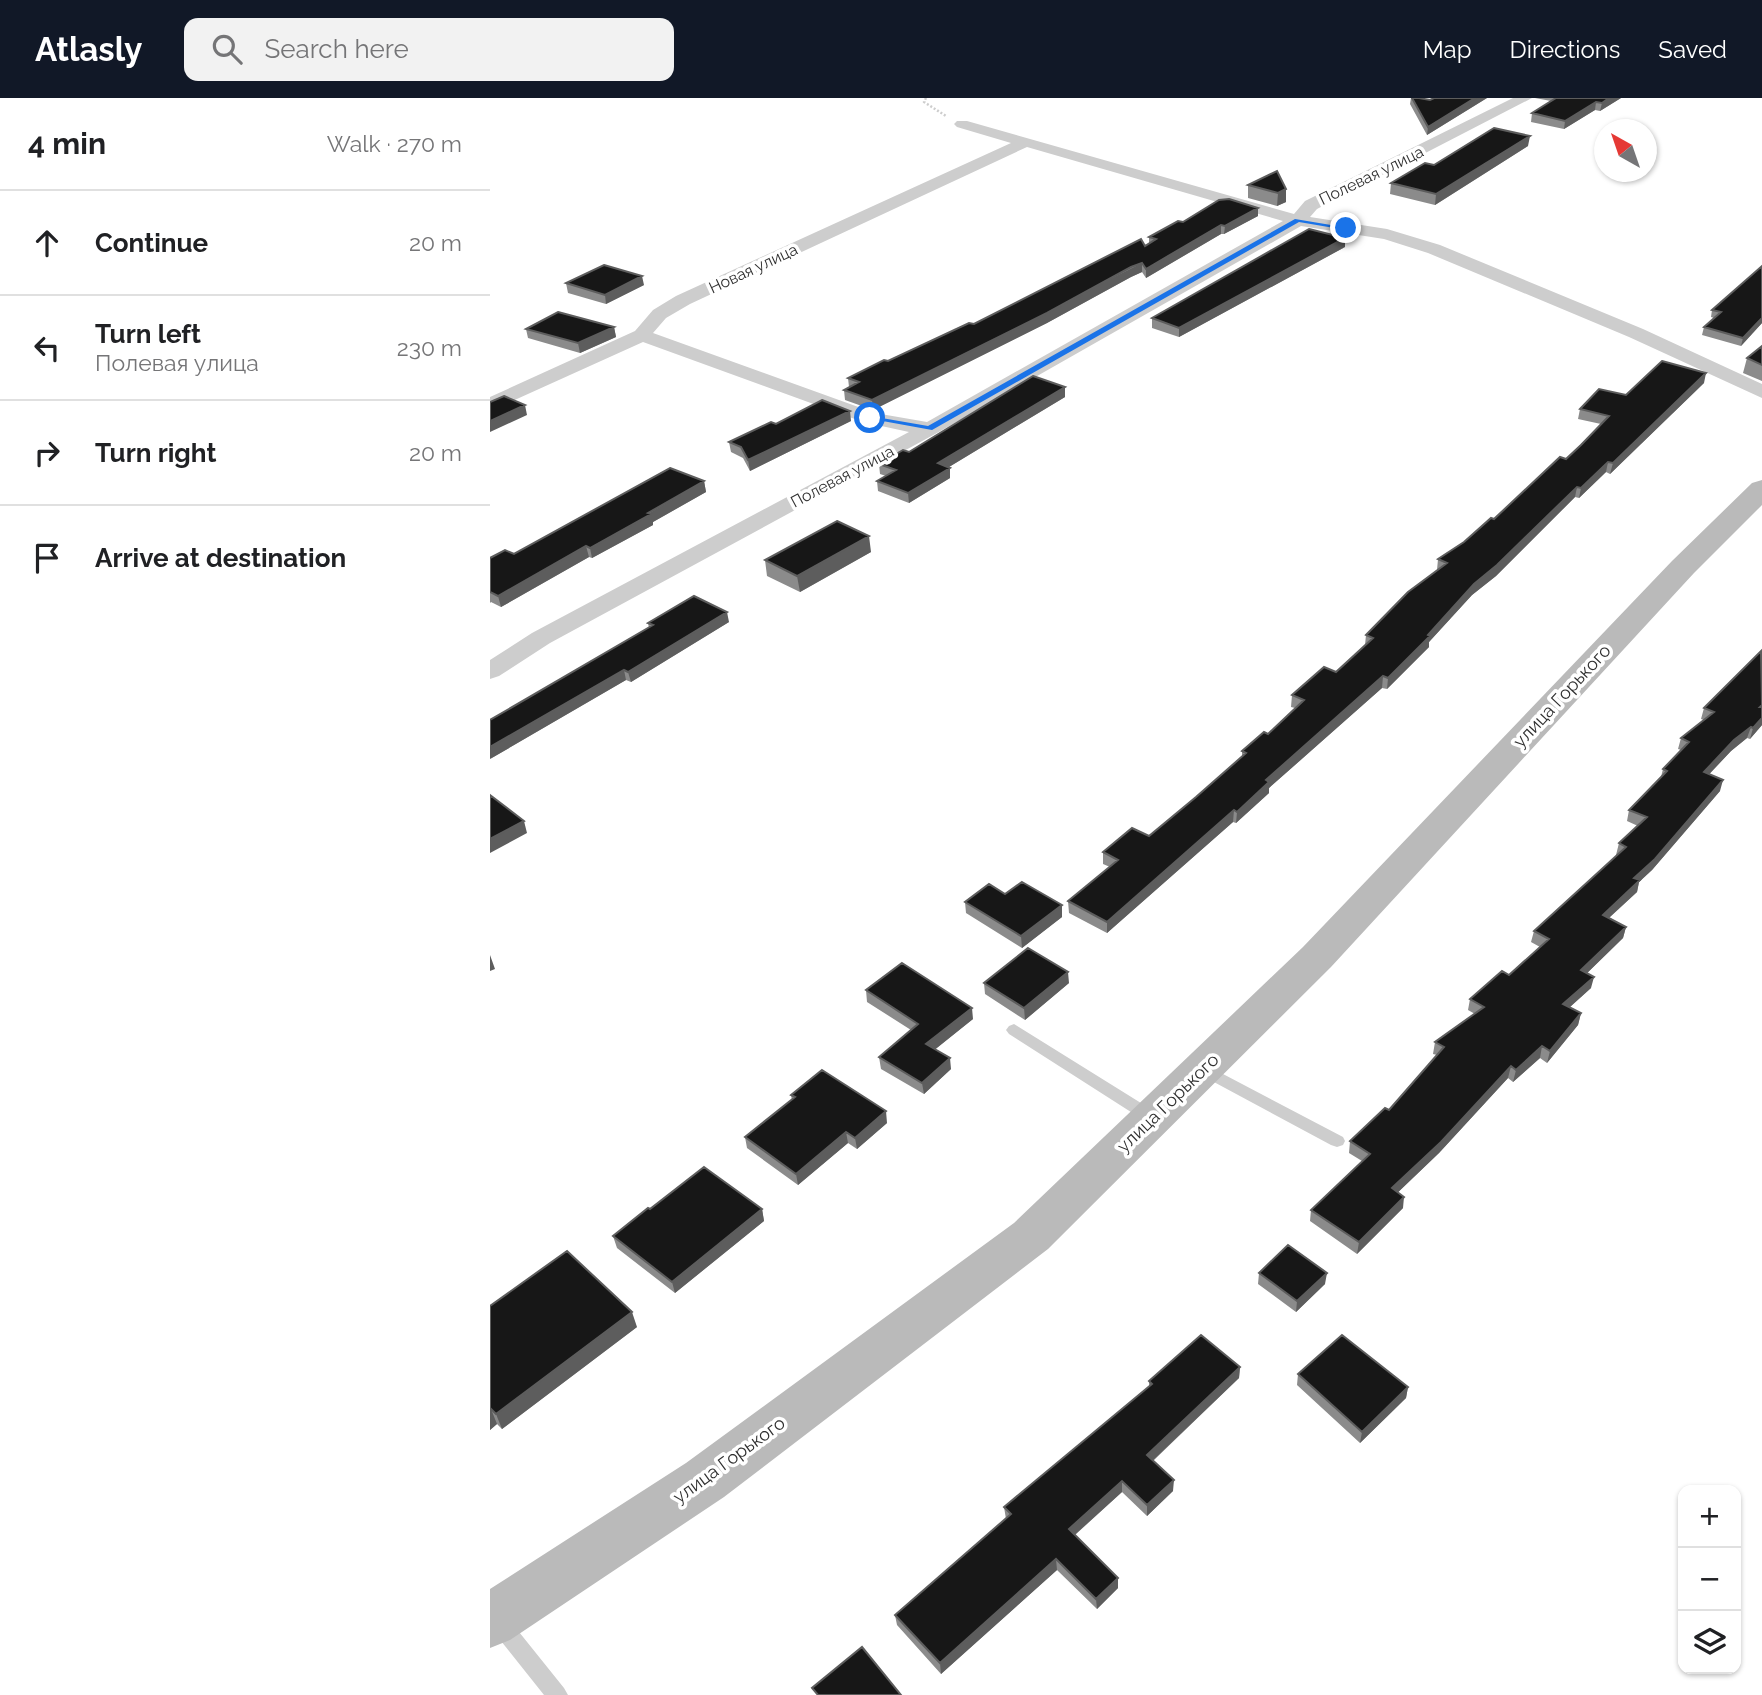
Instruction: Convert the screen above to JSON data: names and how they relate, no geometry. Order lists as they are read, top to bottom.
{
  "streets": {
    "main road": ["улица Горького"],
    "street": ["Полевая улица", "Новая улица"]
  },
  "north": "top left",
  "page": {
    "header": "Atlasly",
    "search": "Search here",
    "nav": ["Map", "Directions", "Saved"],
    "heading": ["4 min", "Walk · 270 m"],
    "list": [
      ["Continue", "20 m"],
      ["Turn left", "Полевая улица", "230 m"],
      ["Turn right", "20 m"],
      "Arrive at destination"
    ],
    "map_buttons": ["+", "−"]
  }
}
